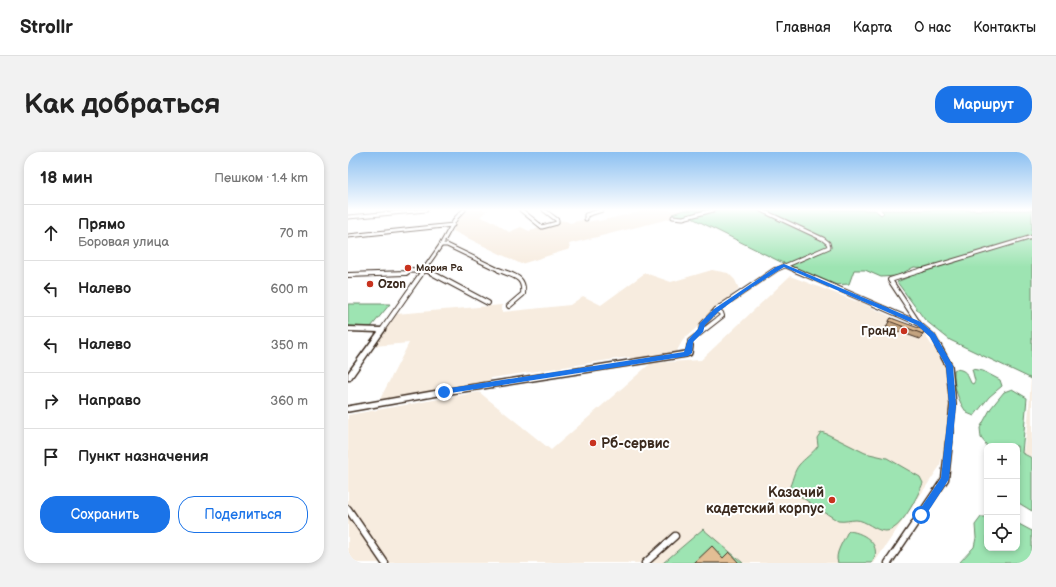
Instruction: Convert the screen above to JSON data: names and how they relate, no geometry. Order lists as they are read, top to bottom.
{
  "places": [
    "Мария Ра",
    "Ozon",
    "Гранд",
    "Рб-сервис",
    "Казачий кадетский корпус"
  ],
  "page": {
    "header": "Strollr",
    "nav": [
      "Главная",
      "Карта",
      "О нас",
      "Контакты"
    ],
    "buttons": [
      "Маршрут",
      ["Сохранить", "Поделиться"]
    ],
    "title": "Как добраться",
    "heading": ["18 мин", "Пешком · 1.4 km"],
    "list": [
      ["Прямо", "Боровая улица", "70 m"],
      ["Налево", "600 m"],
      ["Налево", "350 m"],
      ["Направо", "360 m"],
      "Пункт назначения"
    ],
    "map_buttons": ["+", "−"]
  }
}
